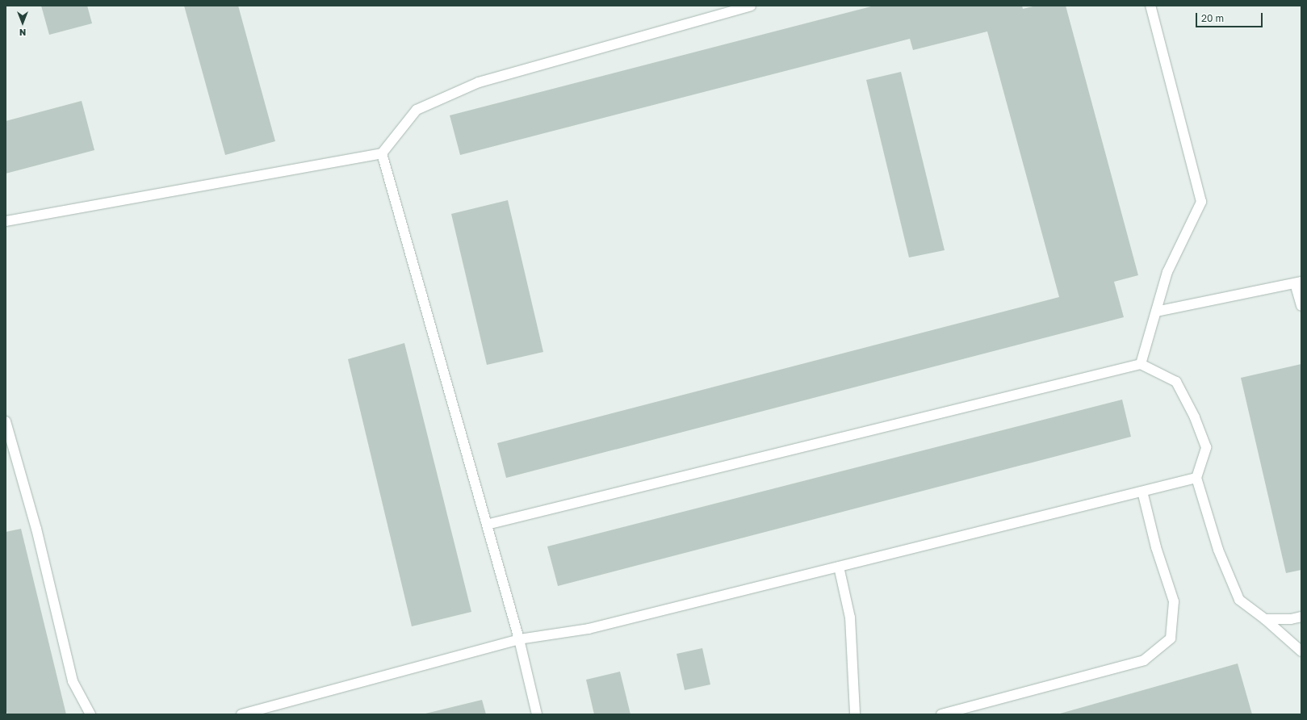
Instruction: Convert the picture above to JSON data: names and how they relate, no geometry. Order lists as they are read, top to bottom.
{
  "scale_bar": "20 m",
  "north": "bottom"
}
